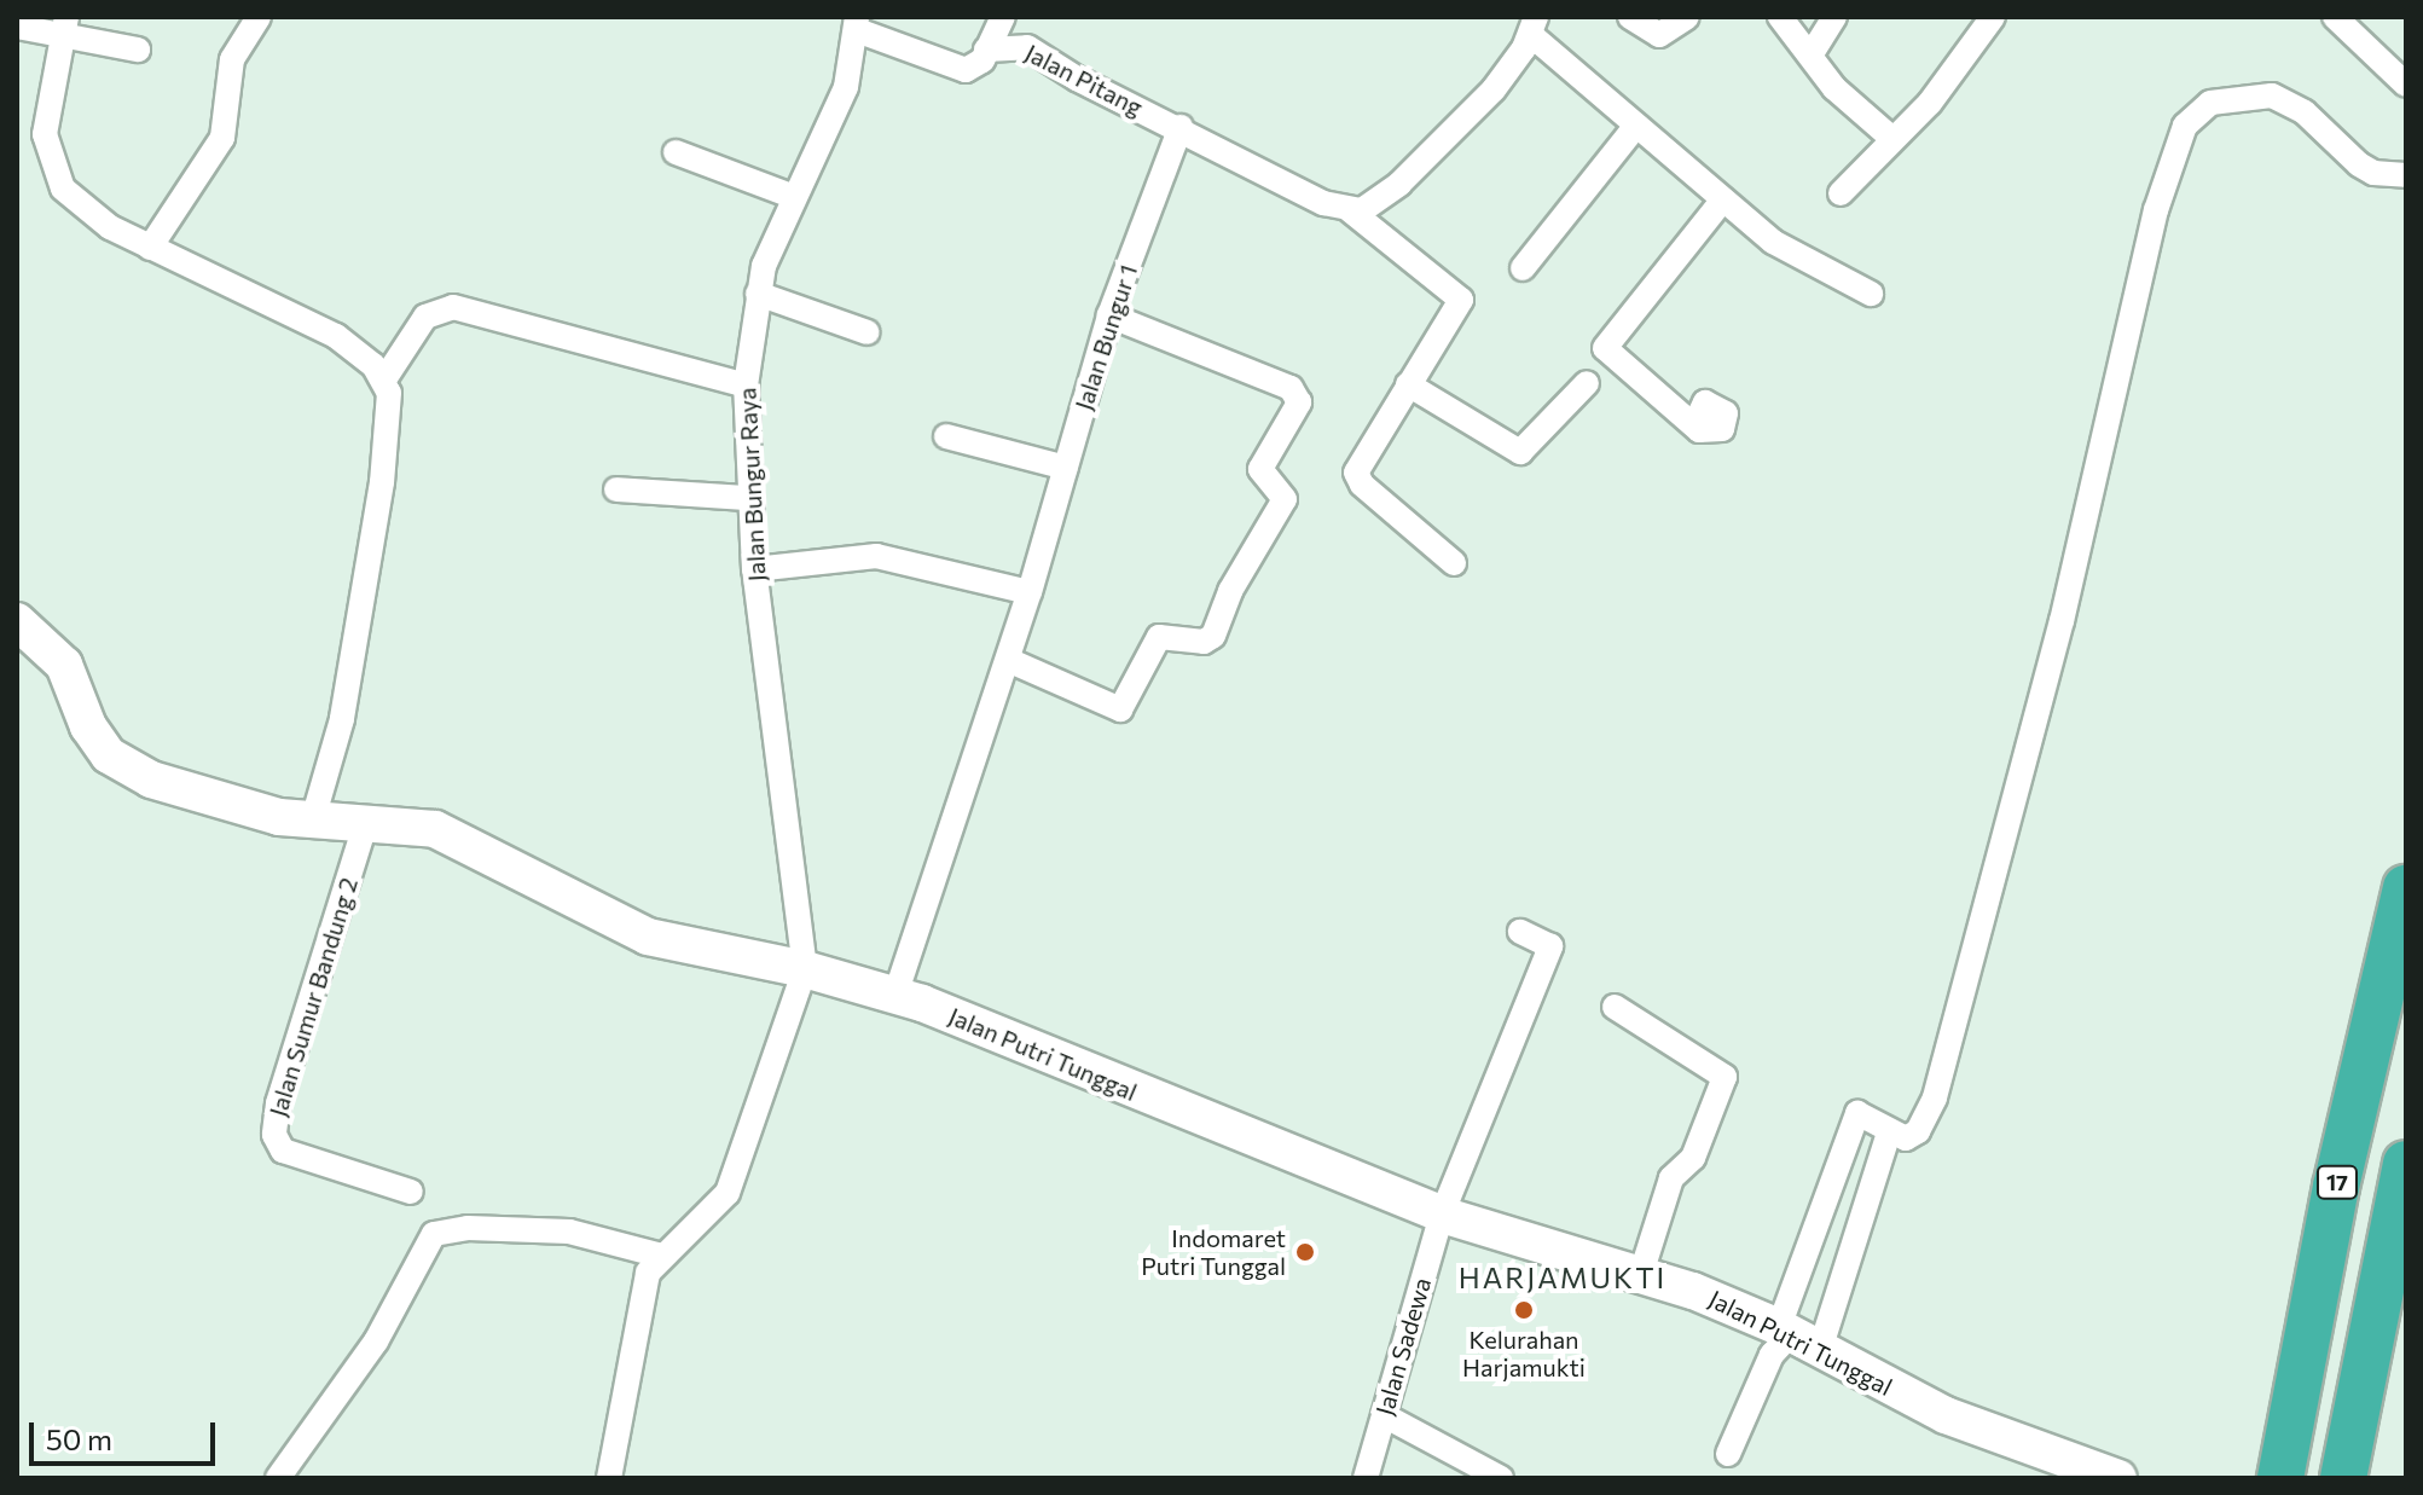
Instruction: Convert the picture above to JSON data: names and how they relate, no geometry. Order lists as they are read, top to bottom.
{
  "streets": {
    "highway": ["17"],
    "street": [
      "Jalan Pitang",
      "Jalan Bungur 1",
      "Jalan Bungur Raya",
      "Jalan Sumur Bandung 2",
      "Jalan Putri Tunggal",
      "Jalan Sadewa"
    ]
  },
  "crossings": [
    ["Jalan Pitang", "Jalan Bungur 1"],
    ["Jalan Bungur 1", "Jalan Putri Tunggal"],
    ["Jalan Bungur Raya", "Jalan Putri Tunggal"],
    ["Jalan Sumur Bandung 2", "Jalan Putri Tunggal"],
    ["Jalan Putri Tunggal", "Jalan Sadewa"]
  ],
  "districts": ["HARJAMUKTI"],
  "places": ["Indomaret Putri Tunggal", "Kelurahan Harjamukti"],
  "scale_bar": "50 m"
}
